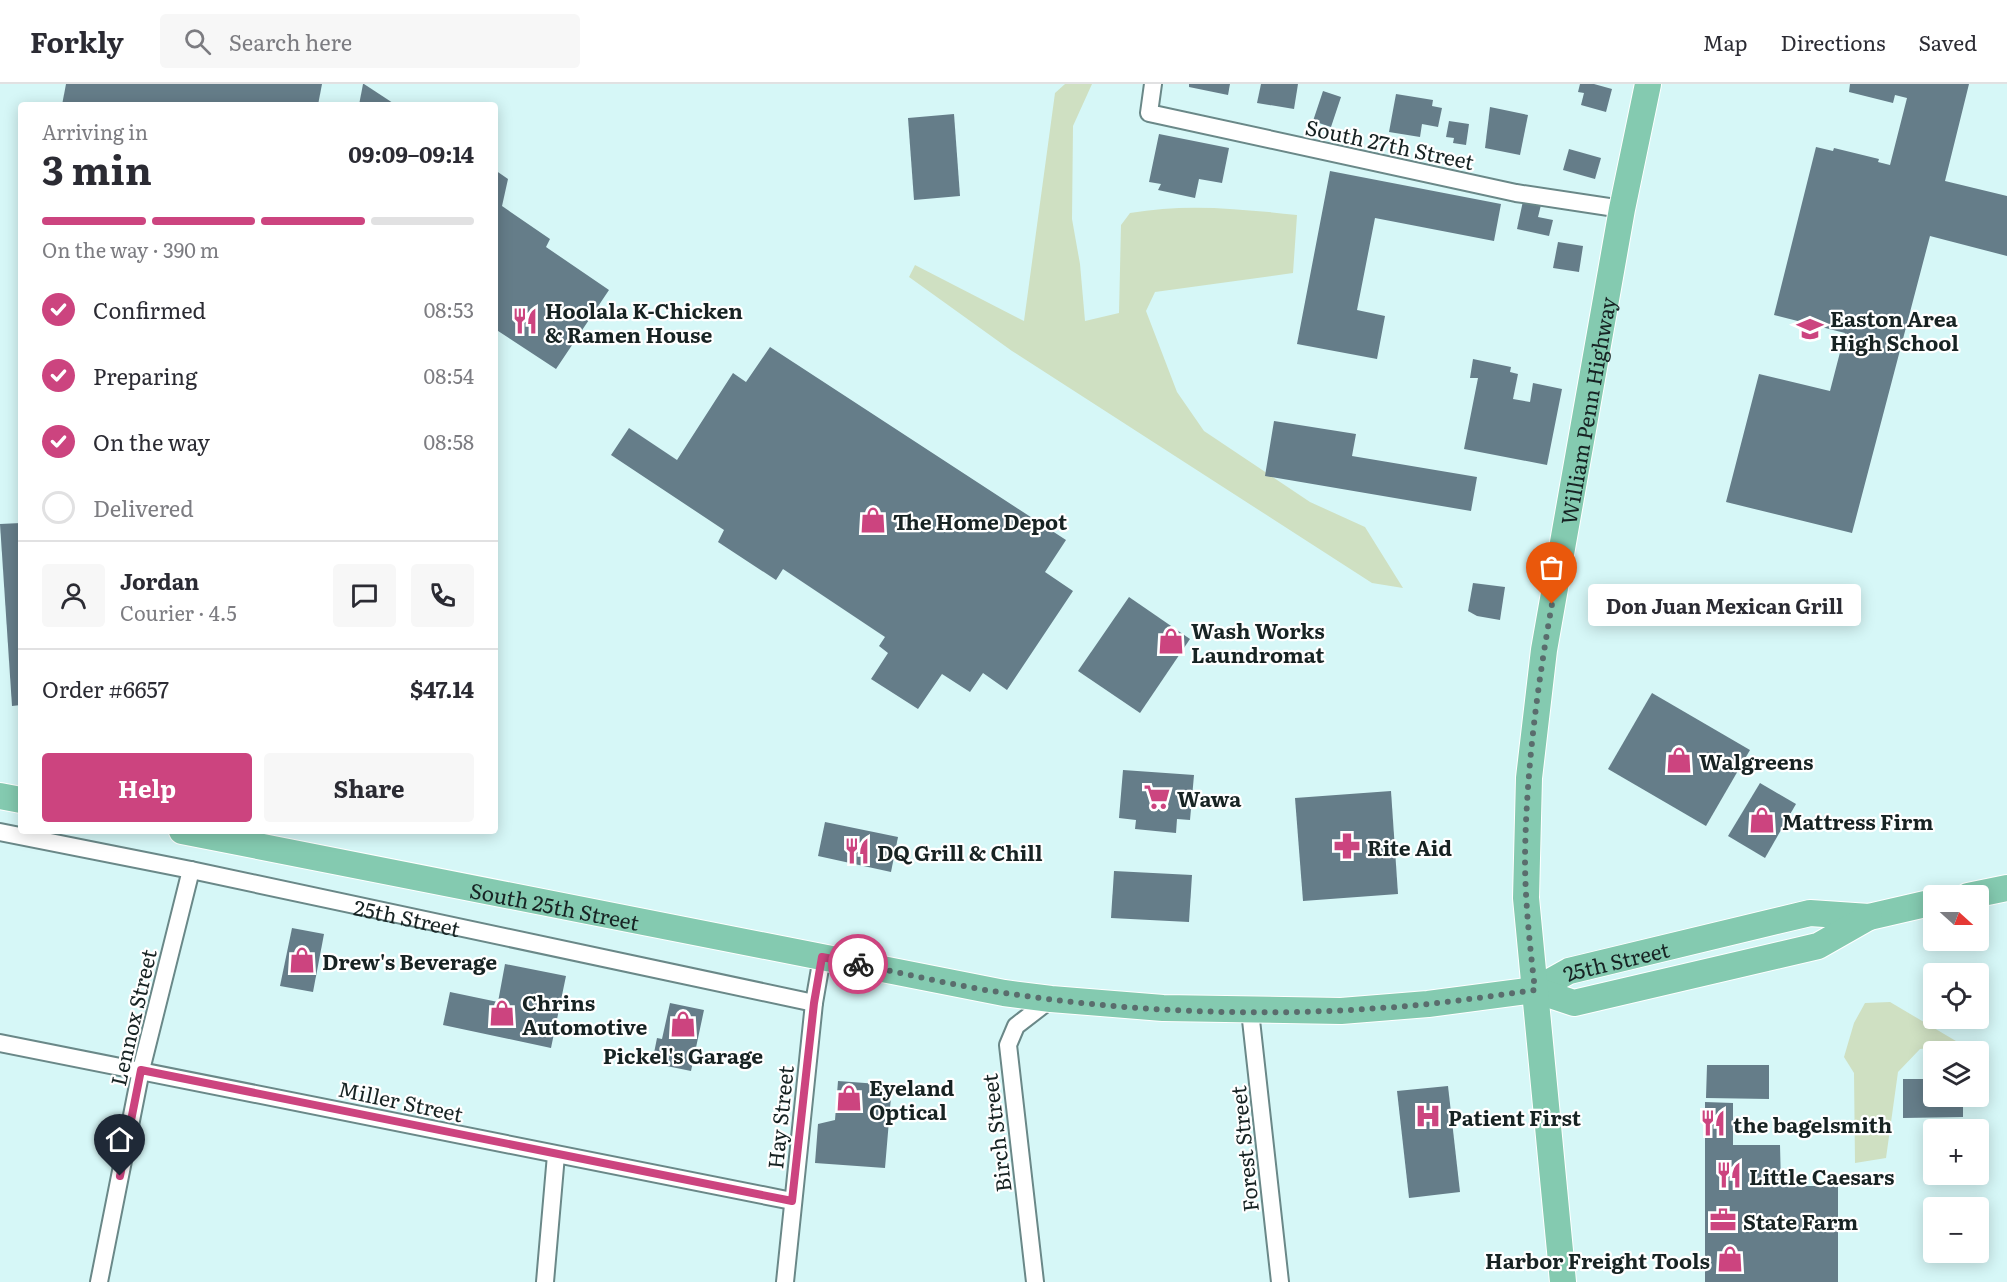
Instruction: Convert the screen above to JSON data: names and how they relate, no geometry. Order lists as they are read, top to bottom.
{
  "streets": {
    "main road": ["William Penn Highway", "South 25th Street", "25th Street"],
    "street": [
      "South 27th Street",
      "Lennox Street",
      "Miller Street",
      "Hay Street",
      "Birch Street",
      "Forest Street"
    ]
  },
  "crossings": [
    ["South 27th Street", "William Penn Highway"],
    ["William Penn Highway", "South 25th Street"],
    ["William Penn Highway", "25th Street"],
    ["South 25th Street", "25th Street"],
    ["South 25th Street", "Hay Street"],
    ["South 25th Street", "Birch Street"],
    ["South 25th Street", "Forest Street"],
    ["25th Street", "Lennox Street"],
    ["25th Street", "Hay Street"],
    ["Lennox Street", "Miller Street"],
    ["Miller Street", "Hay Street"]
  ],
  "places": {
    "restaurant": [
      "Hoolala K-Chicken & Ramen House",
      "DQ Grill & Chill",
      "the bagelsmith",
      "Little Caesars"
    ],
    "school or university": ["Easton Area High School"],
    "shop": [
      "The Home Depot",
      "Wash Works Laundromat",
      "Walgreens",
      "Mattress Firm",
      "Drew's Beverage",
      "Chrins Automotive",
      "Pickel's Garage",
      "Eyeland Optical",
      "Harbor Freight Tools"
    ],
    "other": ["Don Juan Mexican Grill"],
    "supermarket": ["Wawa"],
    "pharmacy": ["Rite Aid"],
    "hospital": ["Patient First"],
    "office": ["State Farm"]
  },
  "north": "right",
  "page": {
    "header": "Forkly",
    "search": "Search here",
    "nav": ["Map", "Directions", "Saved"],
    "heading": ["3 min", "Arriving in", "09:09–09:14"],
    "panel": [
      "Jordan",
      "Courier · 4.5",
      "Order #6657",
      "$47.14"
    ],
    "bar": "On the way · 390 m",
    "list": [
      ["Confirmed", "08:53"],
      ["Preparing", "08:54"],
      ["On the way", "08:58"],
      "Delivered"
    ],
    "bubble": "Don Juan Mexican Grill",
    "buttons": ["Help", "Share"],
    "map_buttons": ["+", "−"]
  }
}
